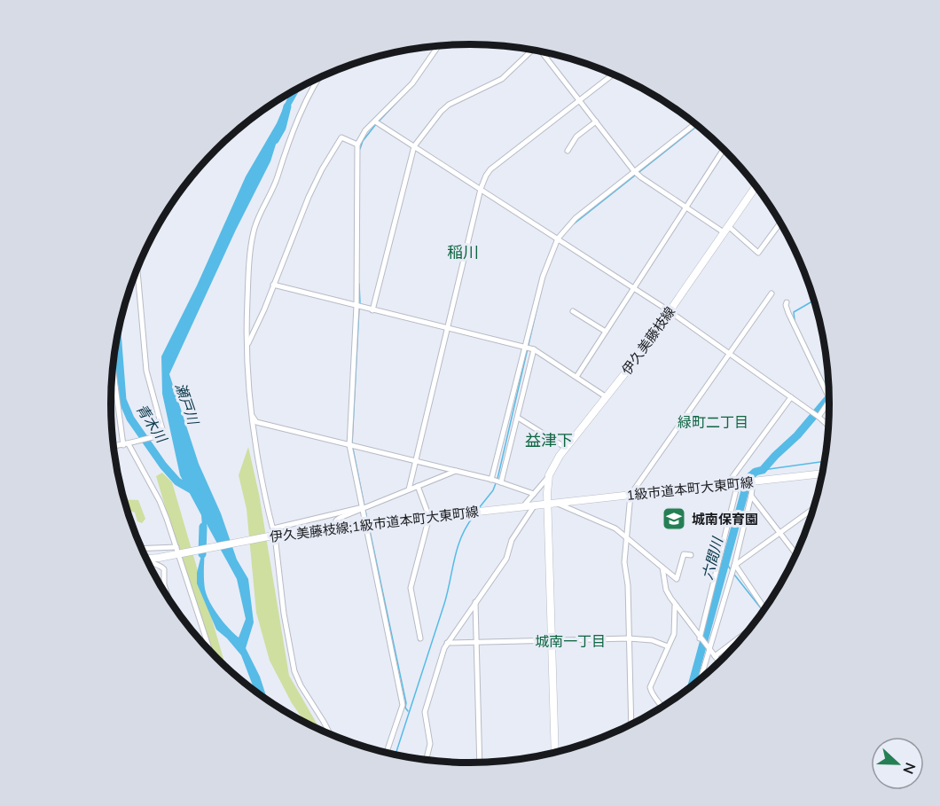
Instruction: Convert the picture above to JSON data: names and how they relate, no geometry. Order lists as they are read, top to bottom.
{
  "streets": {
    "main road": ["伊久美藤枝線", "1級市道本町大東町線", "伊久美藤枝線;1級市道本町大東町線"]
  },
  "crossings": [
    ["伊久美藤枝線", "1級市道本町大東町線"],
    ["伊久美藤枝線", "伊久美藤枝線;1級市道本町大東町線"],
    ["1級市道本町大東町線", "伊久美藤枝線;1級市道本町大東町線"]
  ],
  "districts": [
    "稲川",
    "緑町二丁目",
    "益津下",
    "城南一丁目"
  ],
  "water": ["瀬戸川", "青木川", "六間川"],
  "places": {
    "school or university": ["城南保育園"]
  },
  "north": "right"
}
